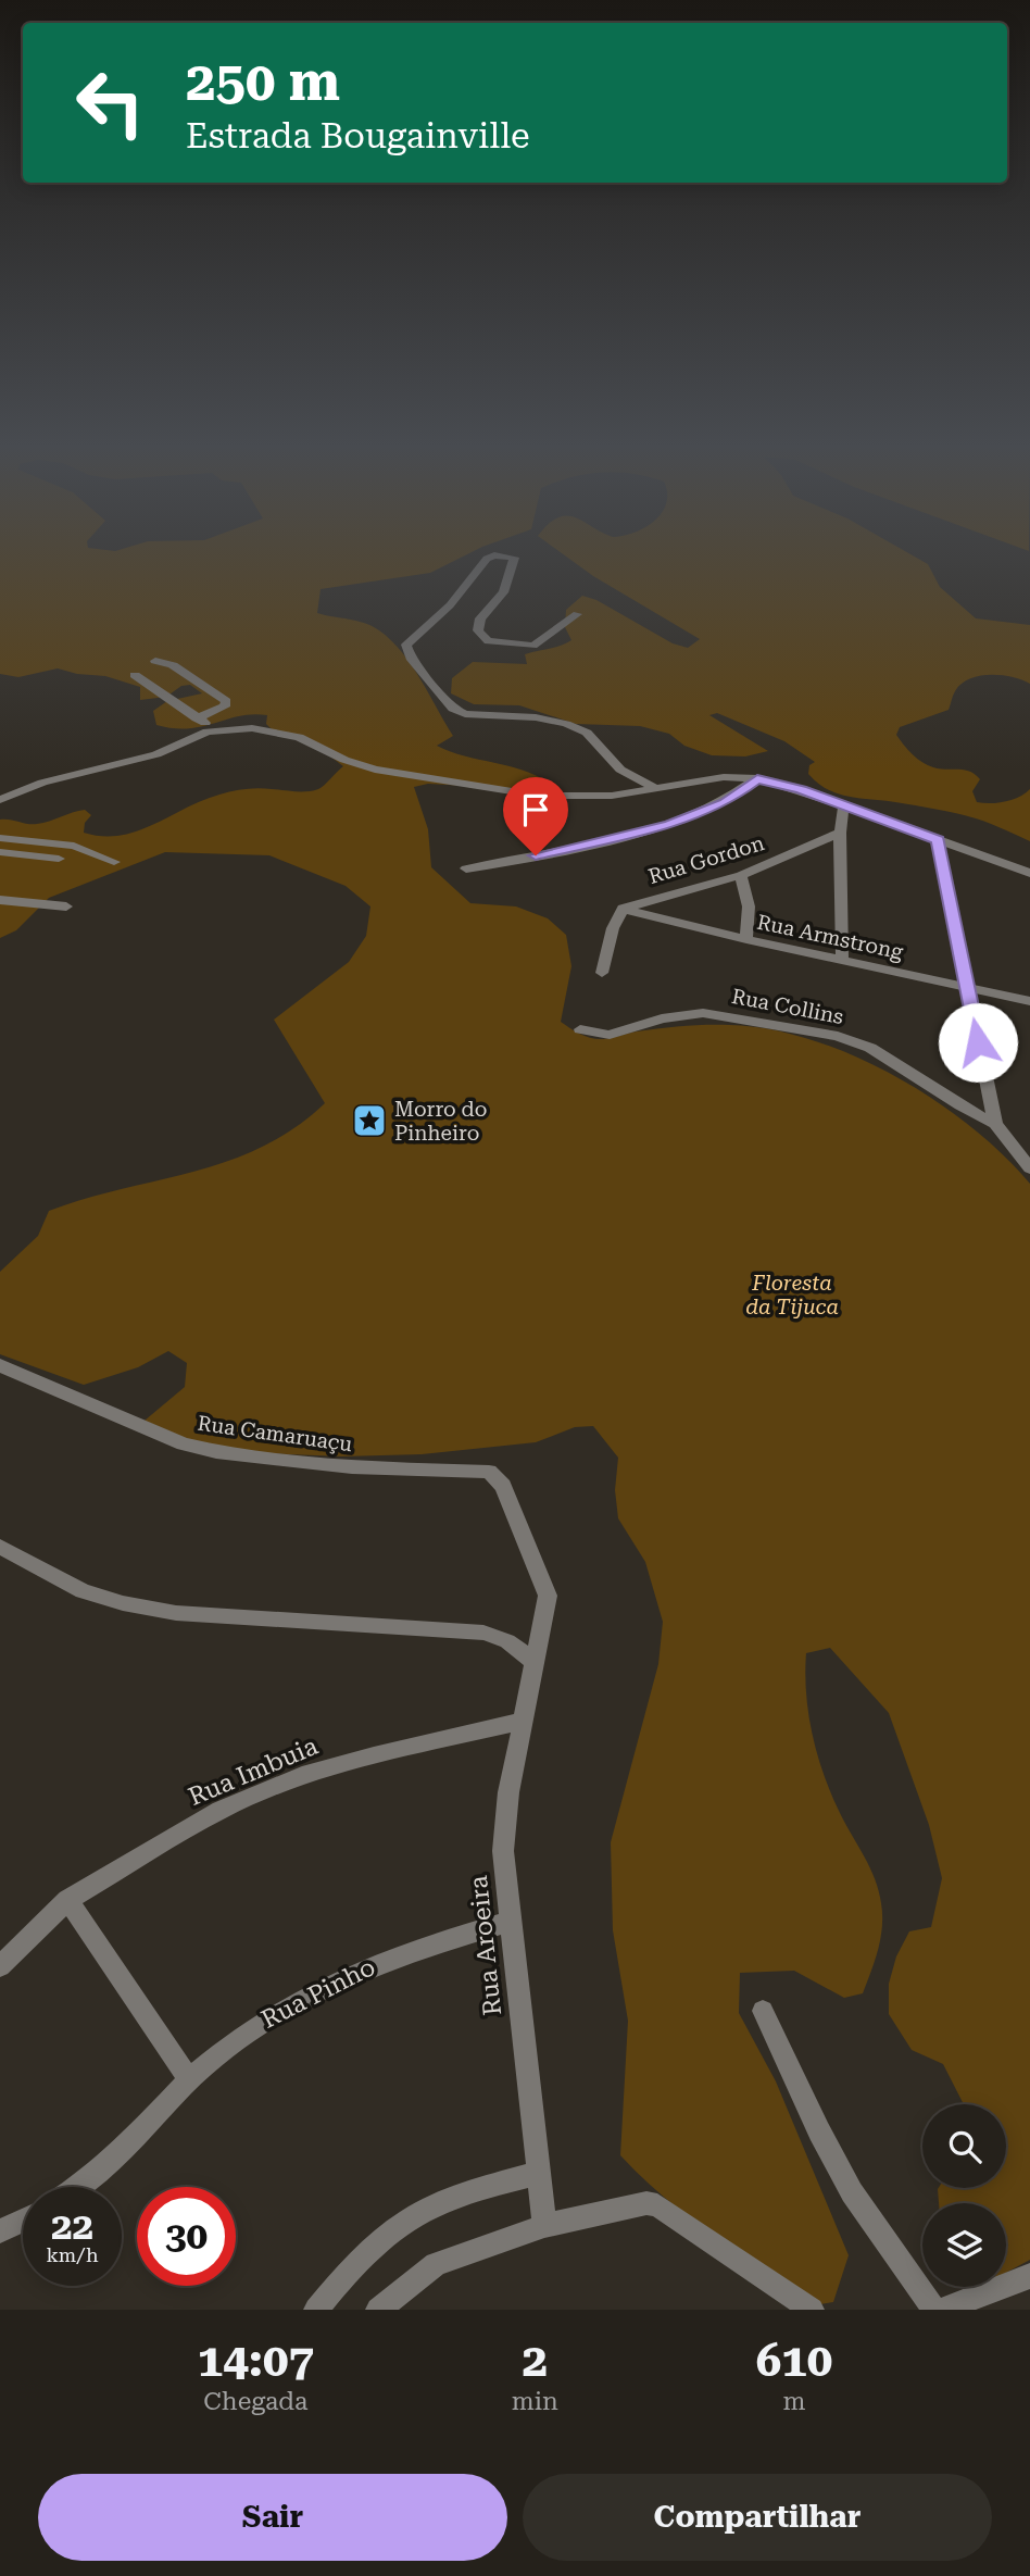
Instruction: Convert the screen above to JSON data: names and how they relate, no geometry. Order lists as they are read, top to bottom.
{
  "streets": {
    "street": [
      "Rua Gordon",
      "Rua Armstrong",
      "Rua Collins",
      "Rua Camaruaçu",
      "Rua Imbuia",
      "Rua Aroeira",
      "Rua Pinho"
    ]
  },
  "crossings": [
    ["Rua Gordon", "Rua Armstrong"],
    ["Rua Camaruaçu", "Rua Aroeira"],
    ["Rua Imbuia", "Rua Aroeira"],
    ["Rua Aroeira", "Rua Pinho"]
  ],
  "parks": ["Floresta da Tijuca"],
  "places": {
    "place": ["Morro do Pinheiro"]
  },
  "page": {
    "turn": ["250 m", "Estrada Bougainville"],
    "speed": "22 km/h",
    "limit": "30",
    "eta": [
      "14:07",
      "Chegada",
      "2",
      "min",
      "610",
      "m"
    ],
    "buttons": ["Sair", "Compartilhar"]
  }
}
